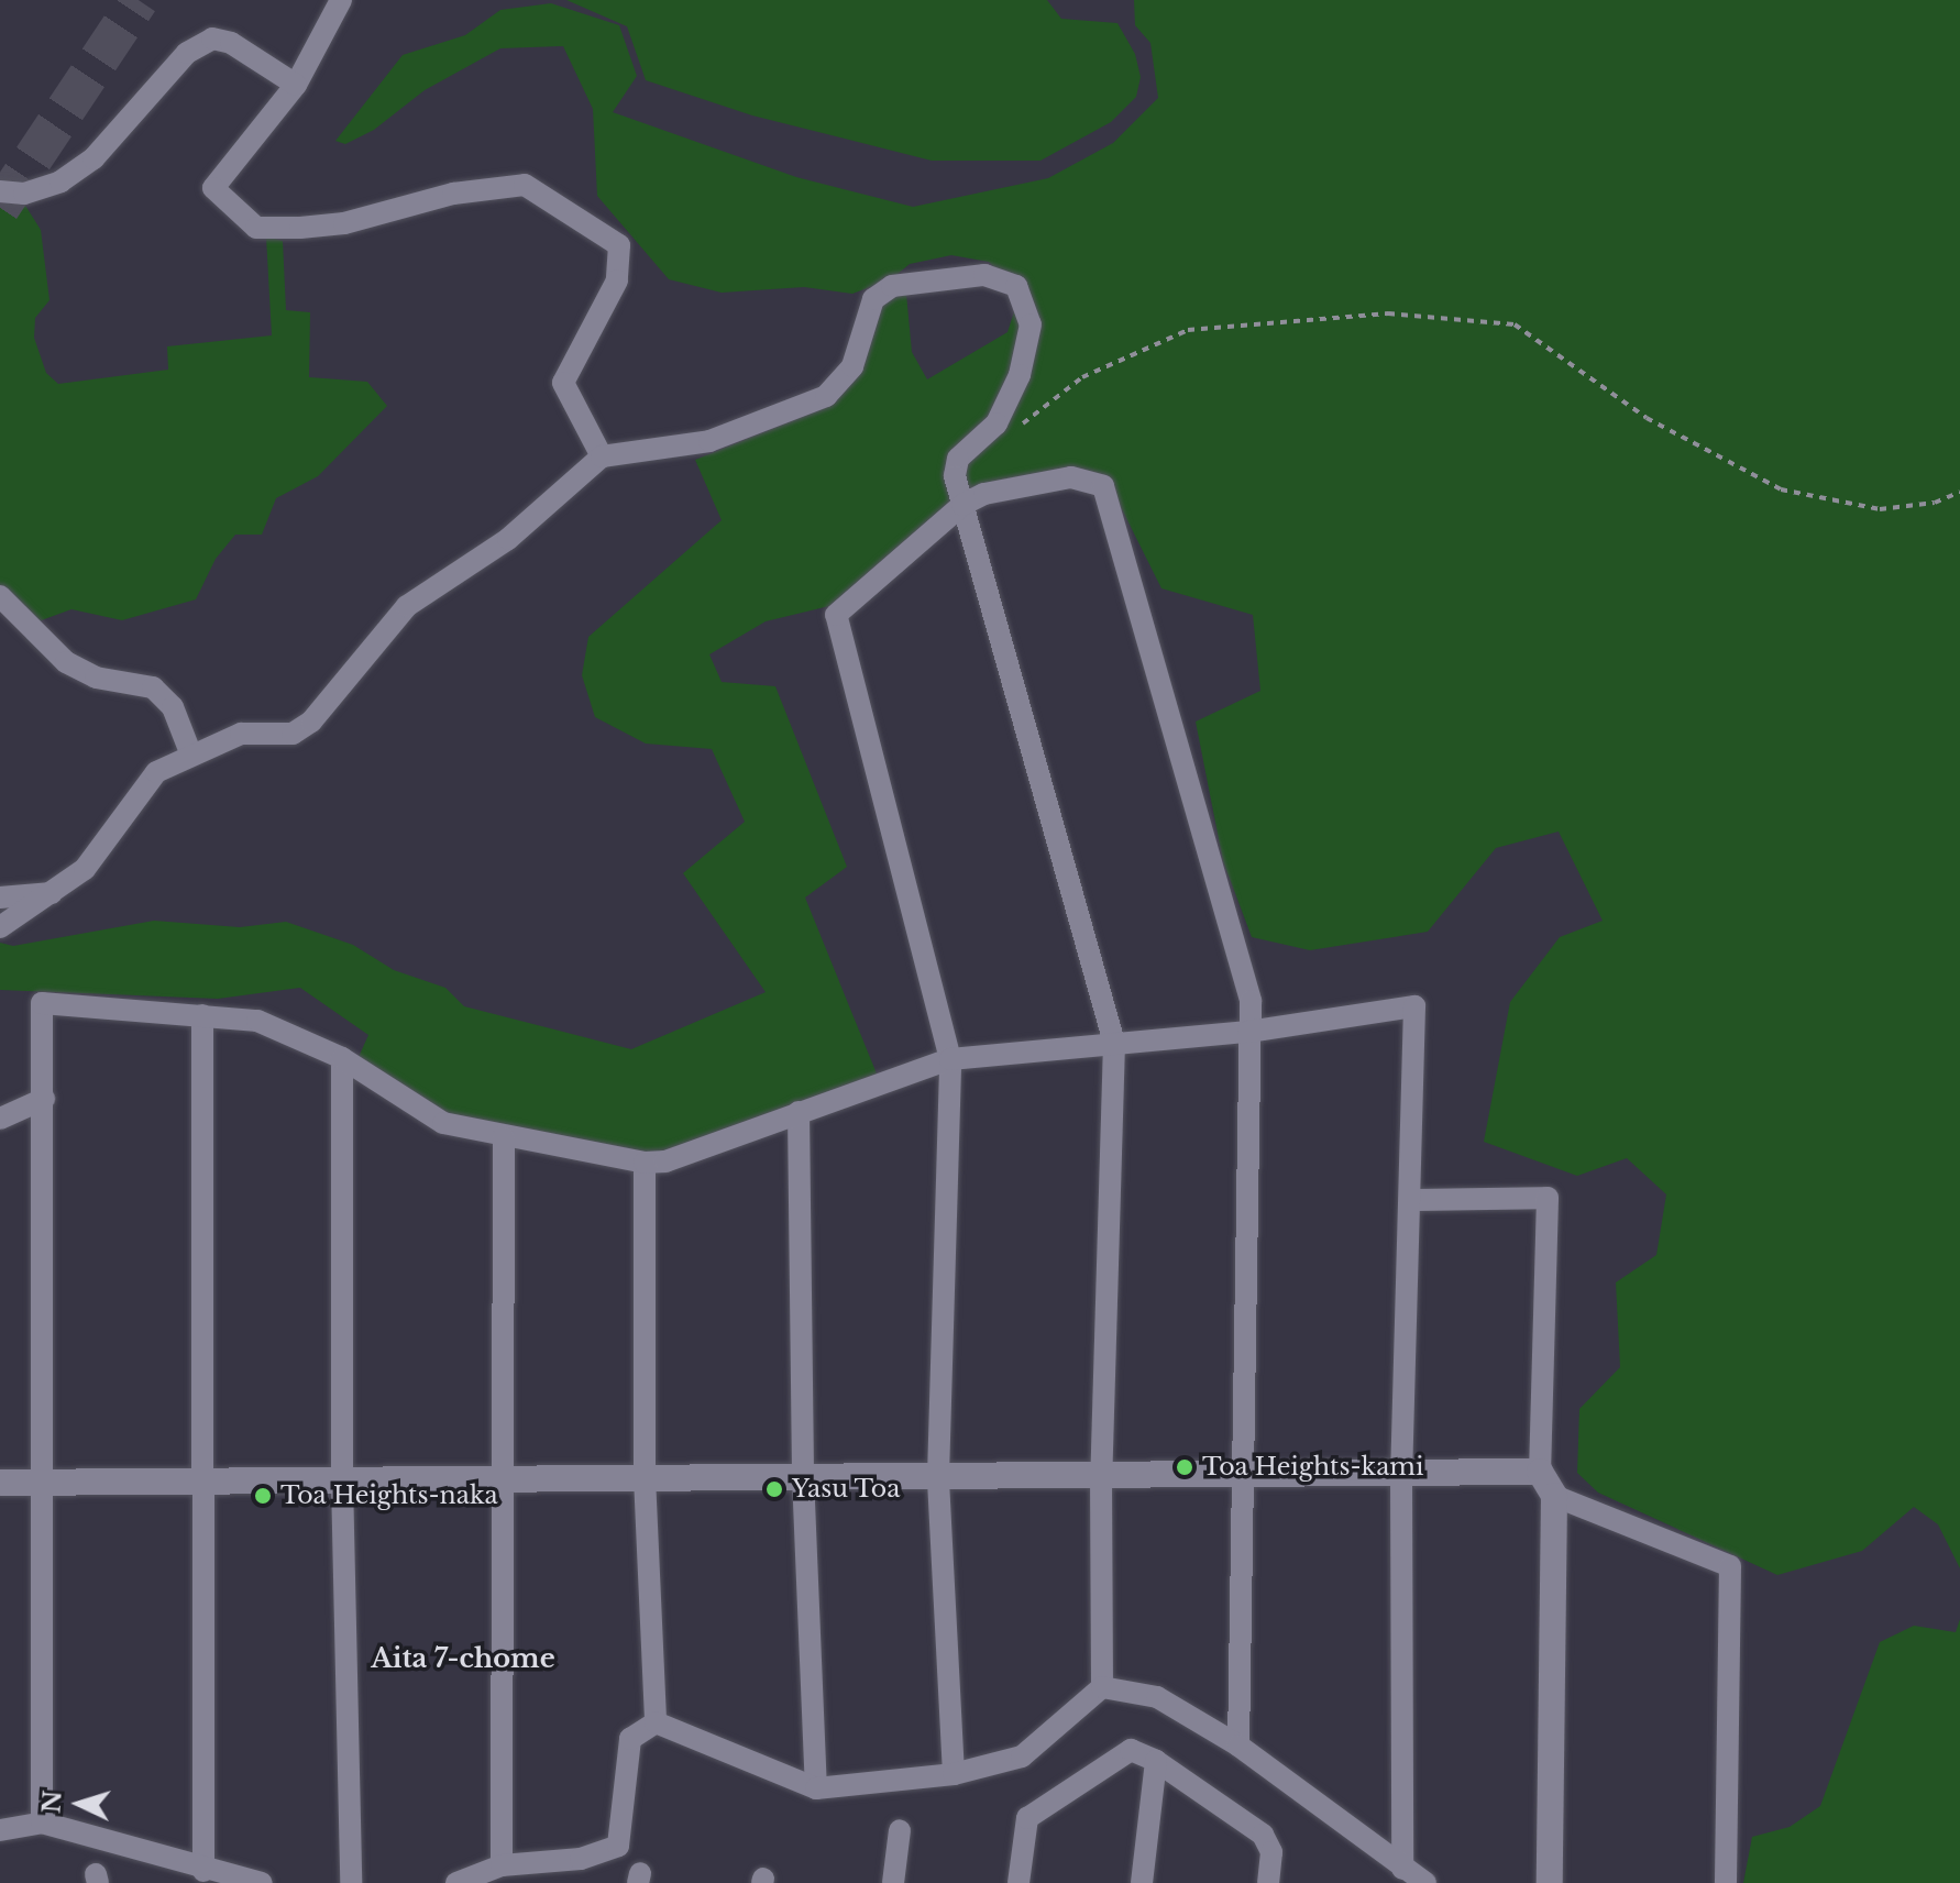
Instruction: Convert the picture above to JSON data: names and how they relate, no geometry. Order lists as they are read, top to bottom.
{
  "districts": ["Aita 7-chome"],
  "places": ["Toa Heights-kami", "Yasu Toa", "Toa Heights-naka"],
  "north": "left"
}
